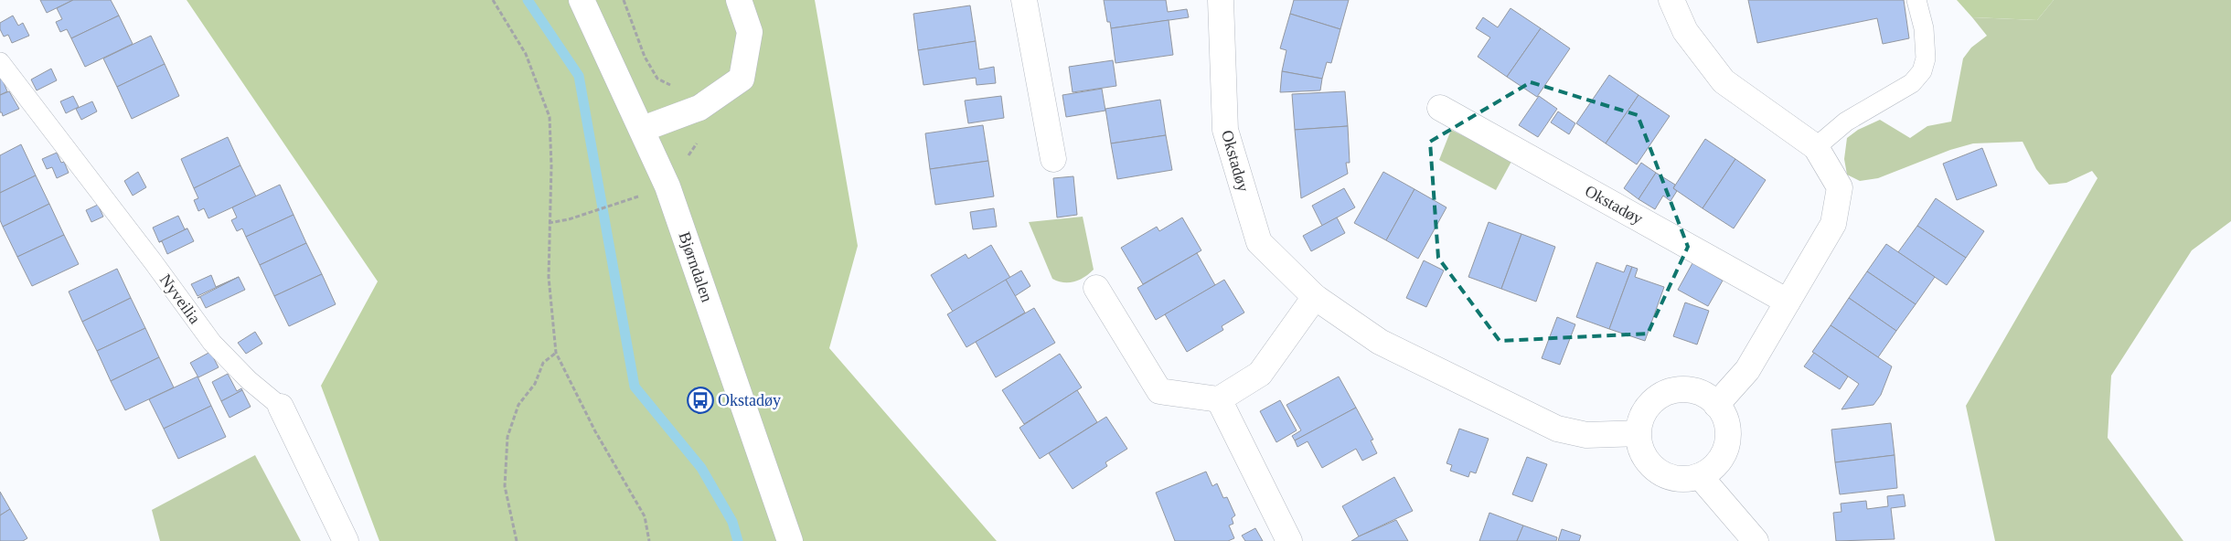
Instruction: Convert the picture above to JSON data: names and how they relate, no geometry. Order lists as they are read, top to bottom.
{
  "streets": {
    "street": ["Okstadøy", "Bjørndalen", "Nyveilia"]
  },
  "places": {
    "bus stop": ["Okstadøy"]
  }
}
